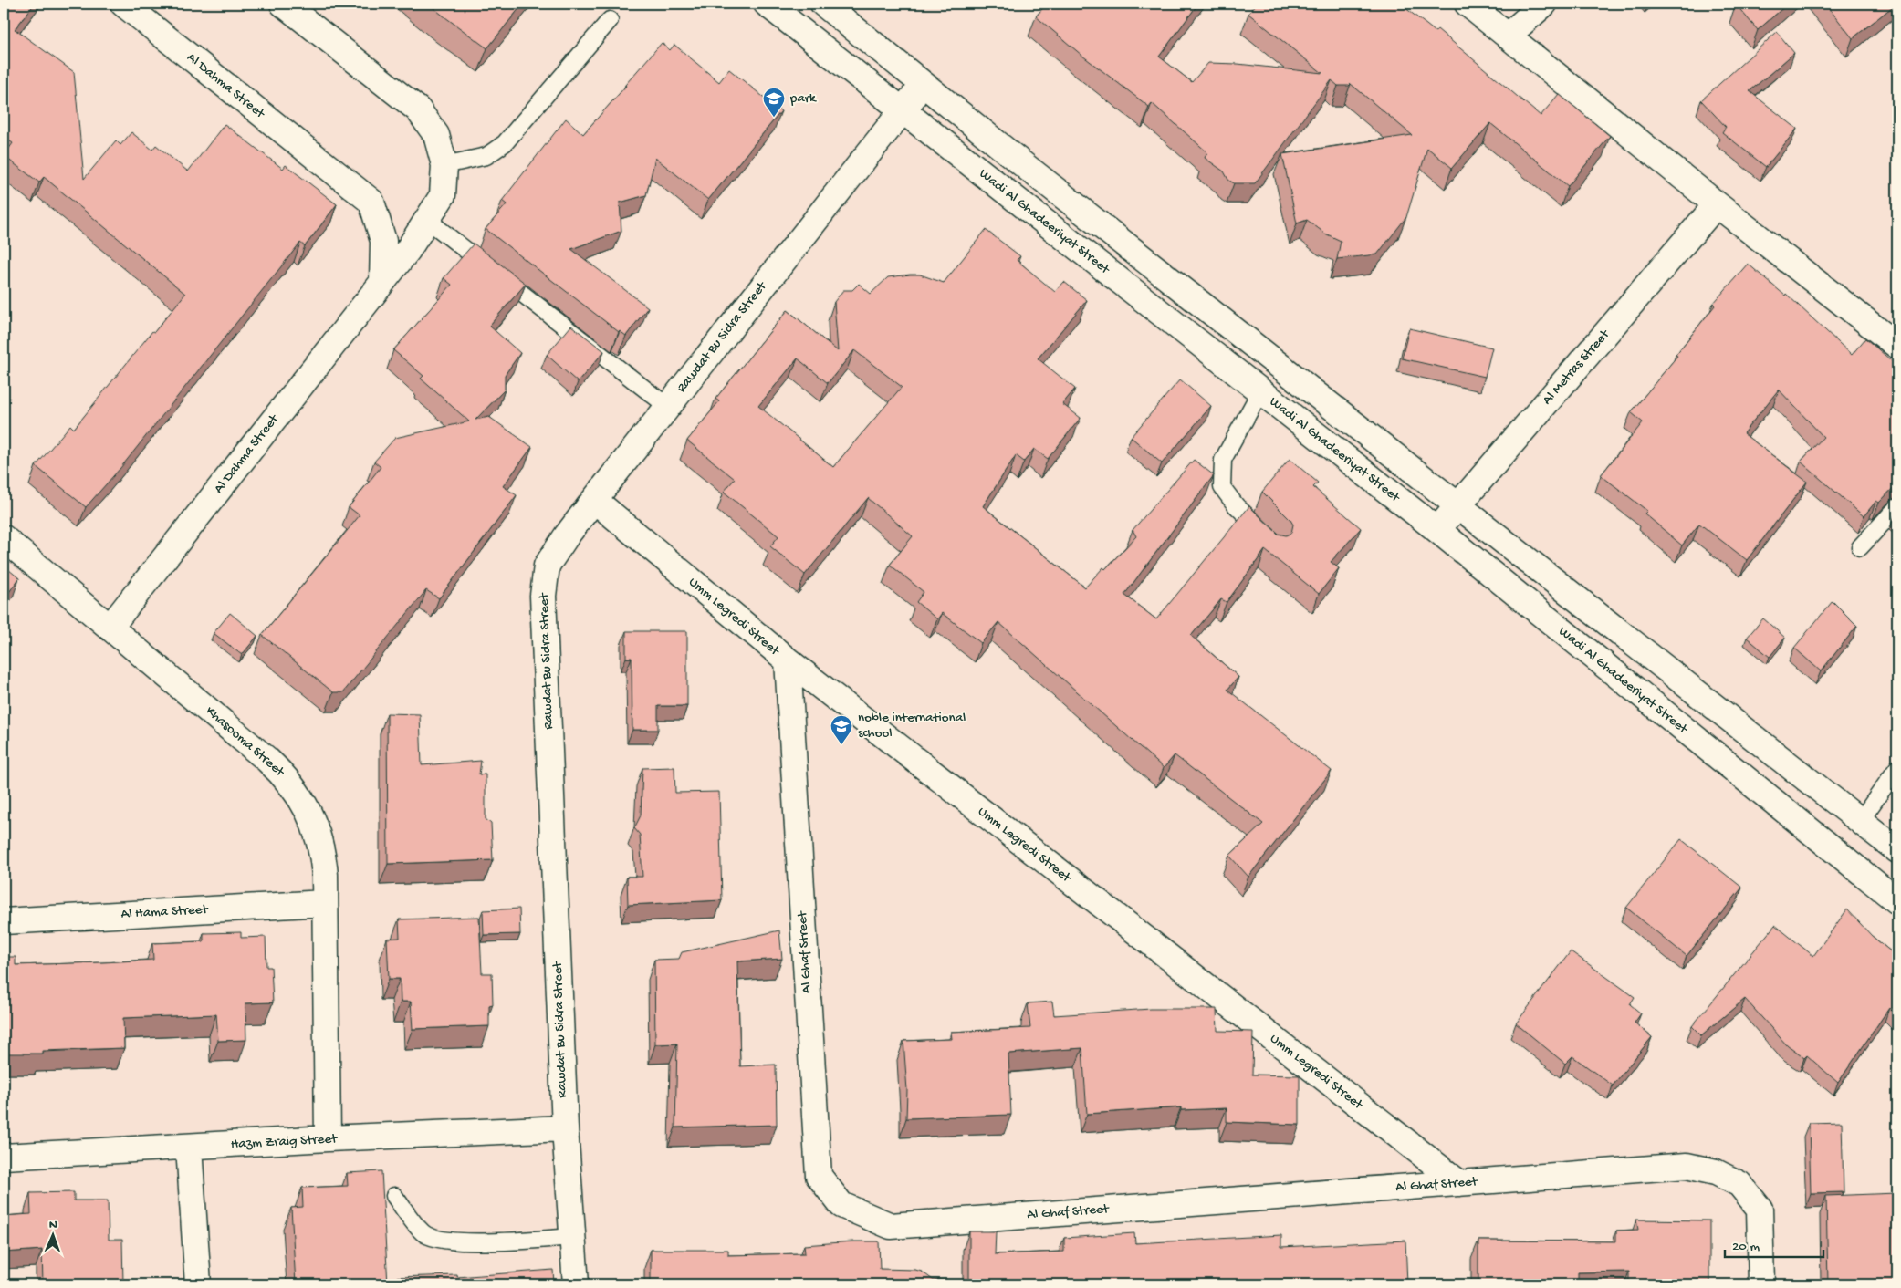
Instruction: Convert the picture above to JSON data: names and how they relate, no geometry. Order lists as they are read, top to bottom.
{
  "streets": {
    "street": [
      "Al Dahma Street",
      "Wadi Al Ghadeeriyat Street",
      "Rawdat Bu Sidra Street",
      "Al Metras Street",
      "Umm Legredi Street",
      "Khasooma Street",
      "Al Hama Street",
      "Al Ghaf Street",
      "Hazm Zraig Street"
    ]
  },
  "crossings": [
    ["Al Dahma Street", "Khasooma Street"],
    ["Wadi Al Ghadeeriyat Street", "Rawdat Bu Sidra Street"],
    ["Wadi Al Ghadeeriyat Street", "Al Metras Street"],
    ["Rawdat Bu Sidra Street", "Umm Legredi Street"],
    ["Rawdat Bu Sidra Street", "Hazm Zraig Street"],
    ["Umm Legredi Street", "Al Ghaf Street"],
    ["Khasooma Street", "Al Hama Street"],
    ["Khasooma Street", "Hazm Zraig Street"]
  ],
  "places": {
    "school or university": ["park", "noble international school"]
  },
  "scale_bar": "20 m",
  "north": "top"
}
